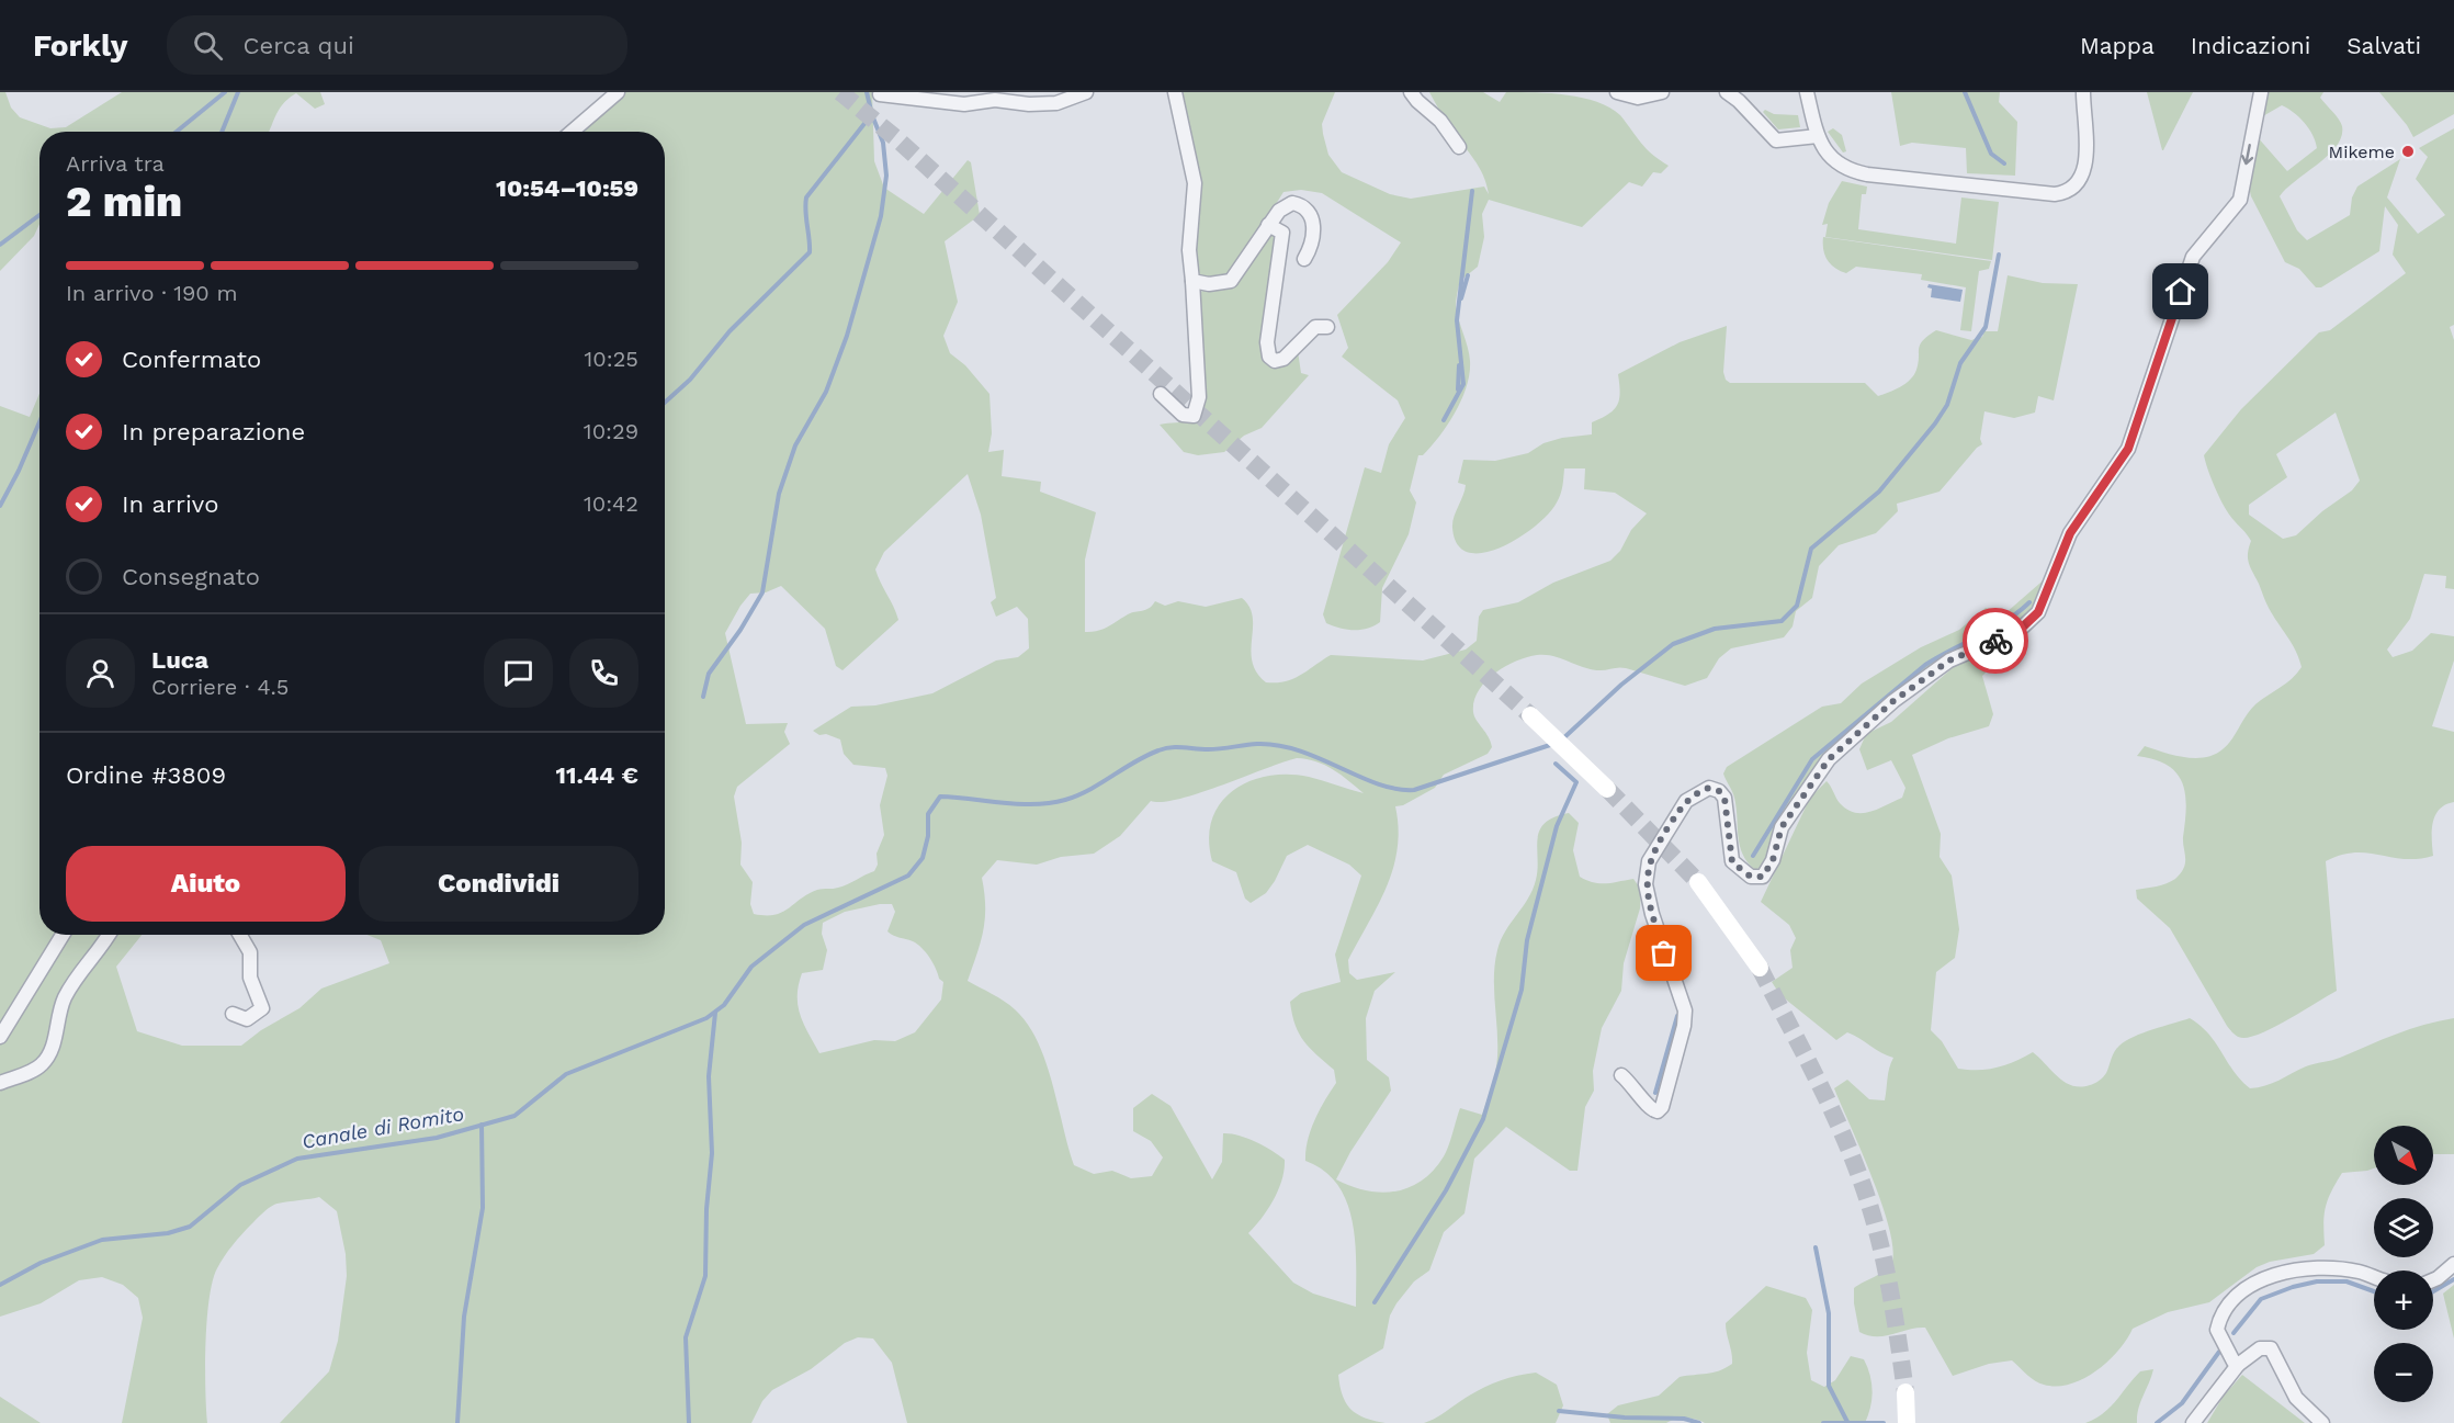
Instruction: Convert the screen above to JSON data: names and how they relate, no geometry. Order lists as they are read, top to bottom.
{
  "water": ["Canale di Romito"],
  "places": ["Mikeme"],
  "north": "bottom right",
  "page": {
    "header": "Forkly",
    "search": "Cerca qui",
    "nav": ["Mappa", "Indicazioni", "Salvati"],
    "heading": ["2 min", "Arriva tra", "10:54–10:59"],
    "panel": [
      "Luca",
      "Corriere · 4.5",
      "Ordine #3809",
      "11.44 €"
    ],
    "bar": "In arrivo · 190 m",
    "list": [
      ["Confermato", "10:25"],
      ["In preparazione", "10:29"],
      ["In arrivo", "10:42"],
      "Consegnato"
    ],
    "buttons": ["Aiuto", "Condividi"],
    "map_buttons": ["+", "−"]
  }
}
